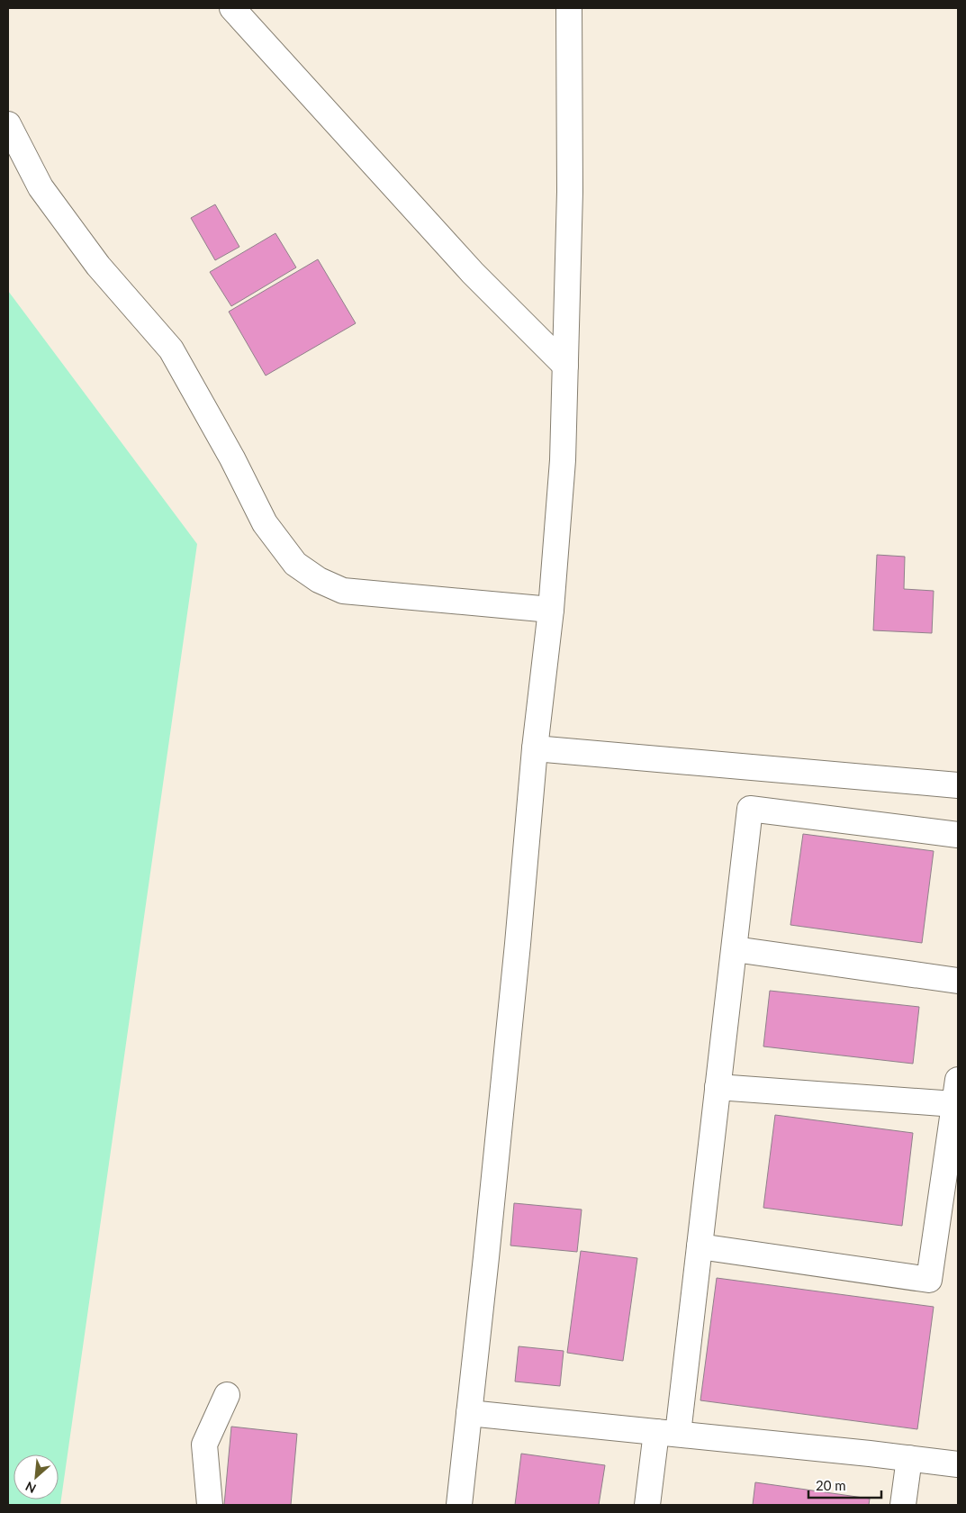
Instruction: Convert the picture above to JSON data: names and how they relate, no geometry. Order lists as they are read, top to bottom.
{
  "scale_bar": "20 m",
  "north": "bottom left"
}
